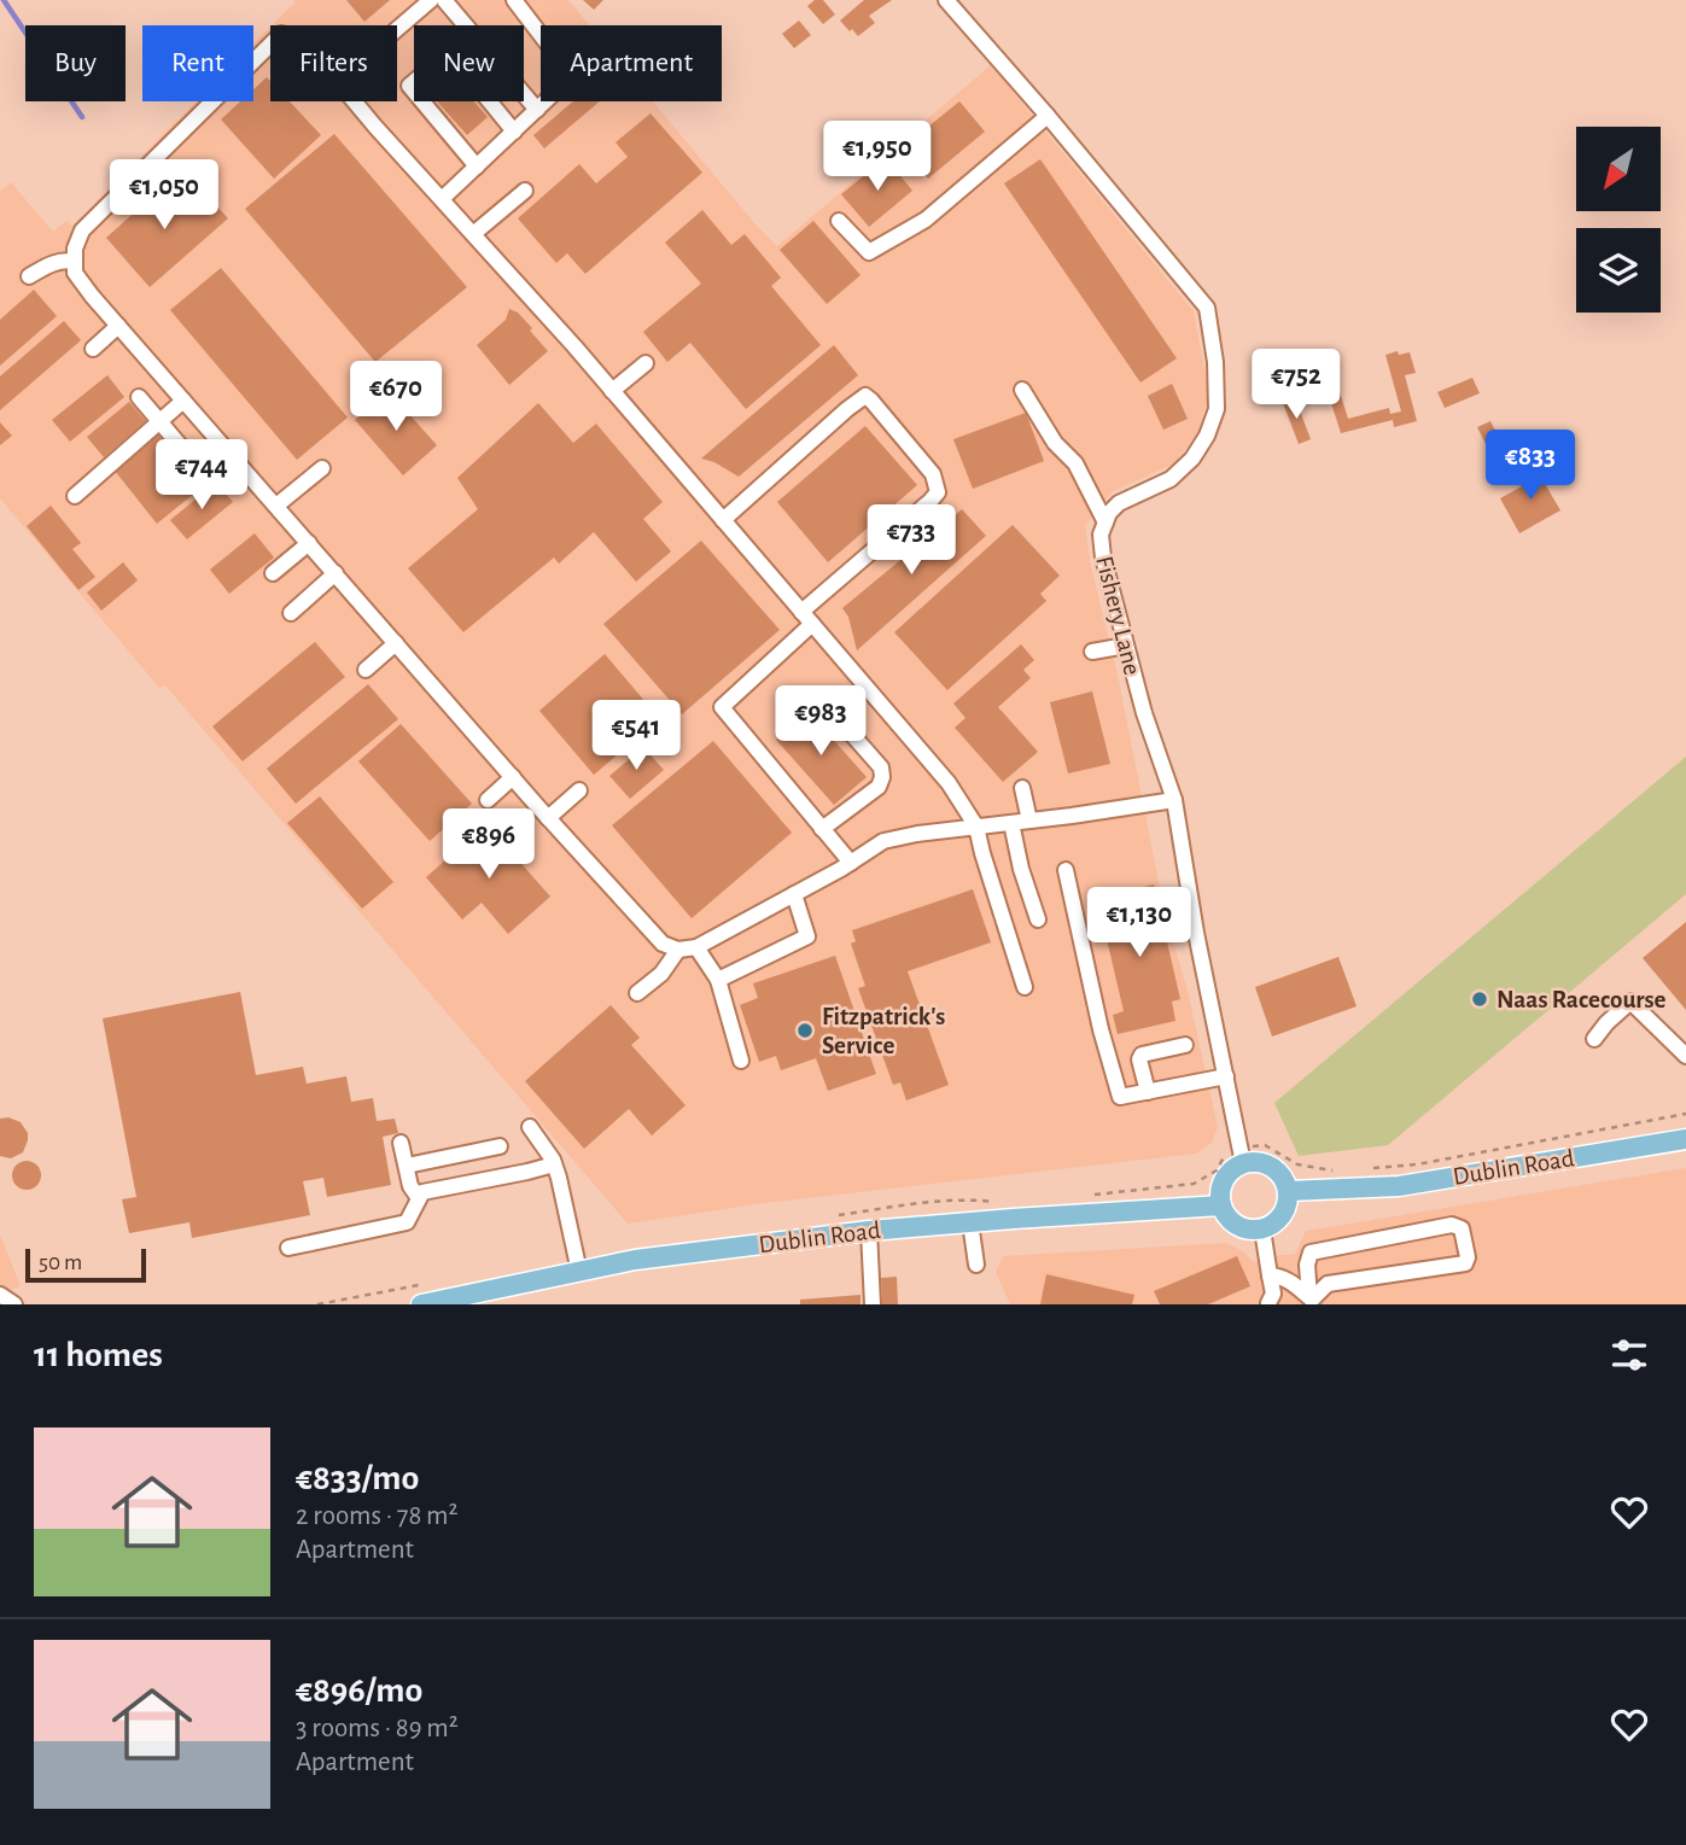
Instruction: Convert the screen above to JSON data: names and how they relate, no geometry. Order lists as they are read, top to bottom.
{
  "streets": {
    "main road": ["Dublin Road"],
    "street": ["Fishery Lane"]
  },
  "crossings": [
    ["Fishery Lane", "Dublin Road"]
  ],
  "places": ["Naas Racecourse", "Fitzpatrick's Service"],
  "scale_bar": "50 m",
  "north": "bottom left",
  "page": {
    "chip": [
      "Buy",
      "Rent",
      "Filters",
      "New",
      "Apartment"
    ],
    "price": [
      "€1,950",
      "€1,050",
      "€752",
      "€670",
      "€833",
      "€744",
      "€733",
      "€983",
      "€541",
      "€896",
      "€1,130"
    ],
    "scale": "50 m",
    "heading": "11 homes",
    "list": [
      {
        "name": "€833/mo",
        "note": "2 rooms · 78 m² · Apartment"
      },
      {
        "name": "€896/mo",
        "note": "3 rooms · 89 m² · Apartment"
      }
    ]
  }
}
